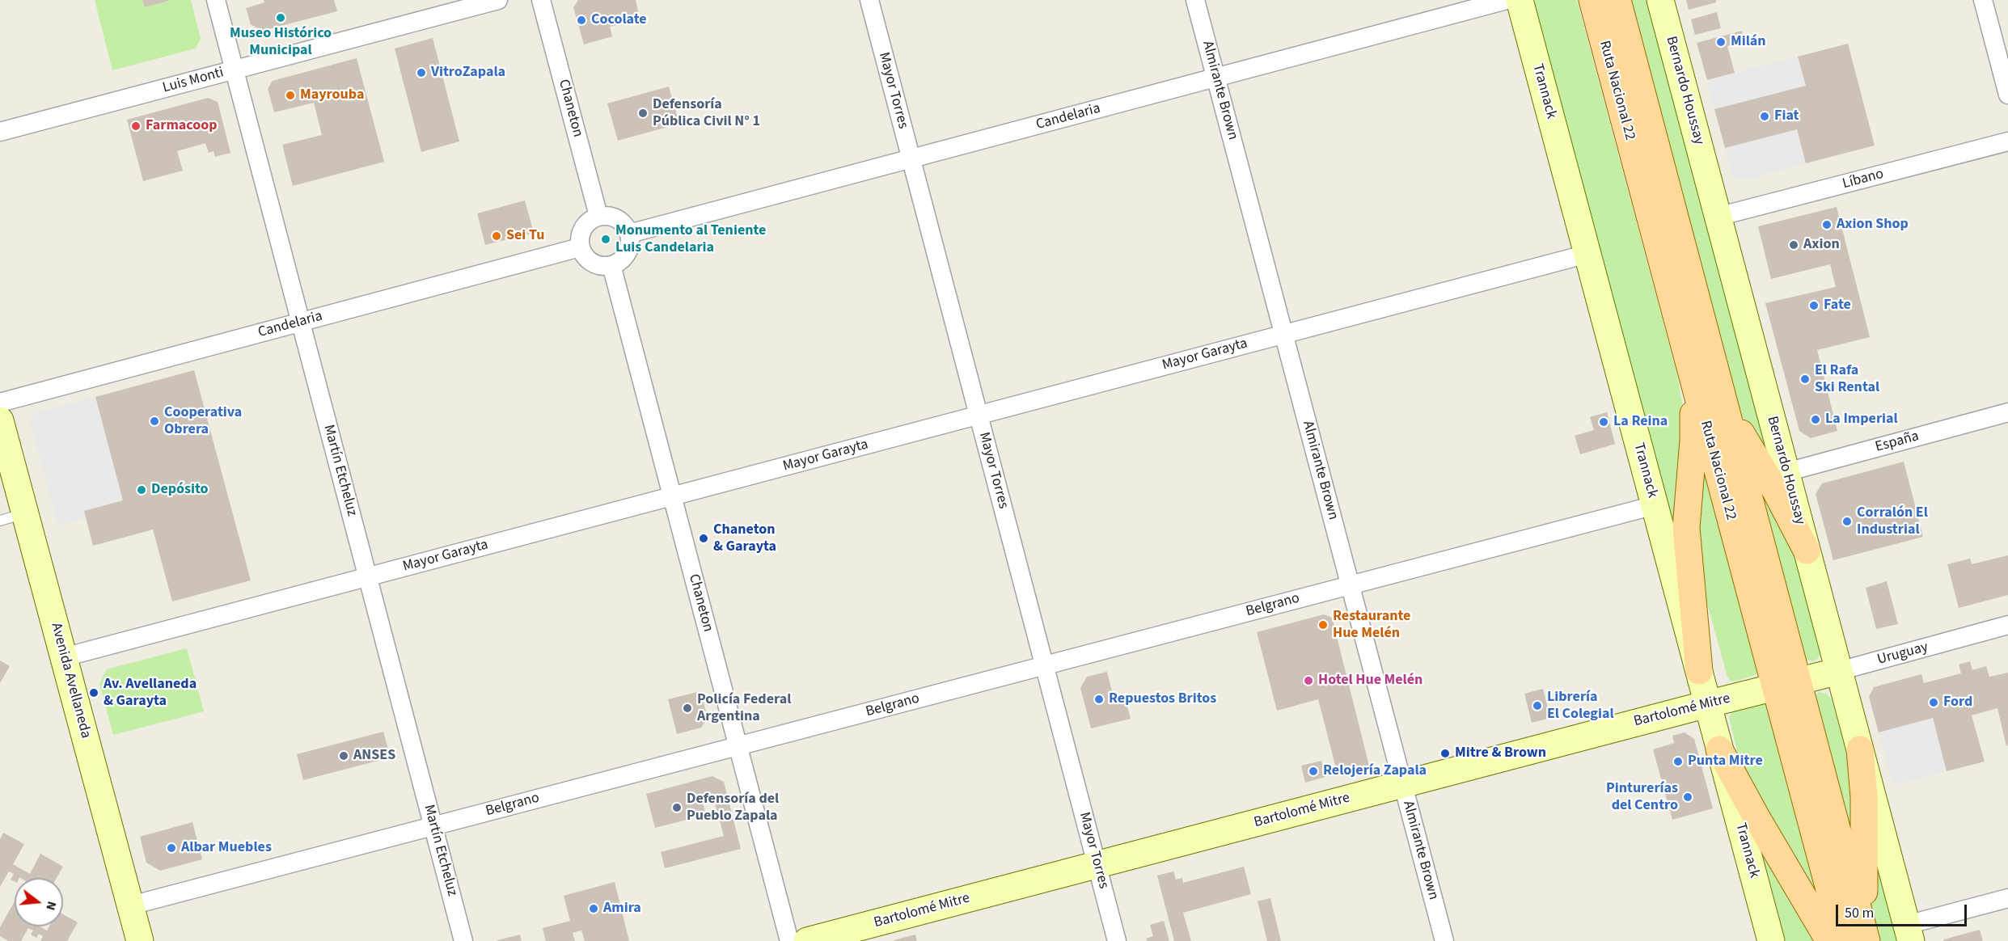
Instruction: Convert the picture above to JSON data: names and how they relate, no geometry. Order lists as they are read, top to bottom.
{
  "streets": {
    "main road": ["Ruta Nacional 22"],
    "street": [
      "Luis Monti",
      "Mayor Torres",
      "Almirante Brown",
      "Bernardo Houssay",
      "Trannack",
      "Chaneton",
      "Candelaria",
      "Líbano",
      "Mayor Garayta",
      "España",
      "Martín Etcheluz",
      "Belgrano",
      "Uruguay",
      "Avenida Avellaneda",
      "Bartolomé Mitre"
    ]
  },
  "crossings": [
    ["Luis Monti", "Martín Etcheluz"],
    ["Mayor Torres", "Candelaria"],
    ["Mayor Torres", "Mayor Garayta"],
    ["Mayor Torres", "Belgrano"],
    ["Mayor Torres", "Bartolomé Mitre"],
    ["Almirante Brown", "Candelaria"],
    ["Almirante Brown", "Mayor Garayta"],
    ["Almirante Brown", "Belgrano"],
    ["Almirante Brown", "Bartolomé Mitre"],
    ["Ruta Nacional 22", "Uruguay"],
    ["Ruta Nacional 22", "Bartolomé Mitre"],
    ["Bernardo Houssay", "Líbano"],
    ["Bernardo Houssay", "España"],
    ["Bernardo Houssay", "Uruguay"],
    ["Trannack", "Mayor Garayta"],
    ["Trannack", "Belgrano"],
    ["Trannack", "Bartolomé Mitre"],
    ["Chaneton", "Candelaria"],
    ["Chaneton", "Mayor Garayta"],
    ["Chaneton", "Belgrano"],
    ["Candelaria", "Martín Etcheluz"],
    ["Mayor Garayta", "Martín Etcheluz"],
    ["Mayor Garayta", "Avenida Avellaneda"],
    ["Martín Etcheluz", "Belgrano"],
    ["Belgrano", "Avenida Avellaneda"],
    ["Uruguay", "Bartolomé Mitre"]
  ],
  "places": [
    "Museo Histórico Municipal",
    "Cocolate",
    "Milán",
    "VitroZapala",
    "Mayrouba",
    "Defensoría Pública Civil N° 1",
    "Fiat",
    "Farmacoop",
    "Axion Shop",
    "Sei Tu",
    "Monumento al Teniente Luis Candelaria",
    "Axion",
    "Fate",
    "El Rafa Ski Rental",
    "La Imperial",
    "Cooperativa Obrera",
    "La Reina",
    "Depósito",
    "Corralón El Industrial",
    "Chaneton & Garayta",
    "Restaurante Hue Melén",
    "Hotel Hue Melén",
    "Av. Avellaneda & Garayta",
    "Repuestos Britos",
    "Ford",
    "Librería El Colegial",
    "Policía Federal Argentina",
    "Mitre & Brown",
    "ANSES",
    "Punta Mitre",
    "Relojería Zapala",
    "Pinturerías del Centro",
    "Defensoría del Pueblo Zapala",
    "Albar Muebles",
    "Amira"
  ],
  "scale_bar": "50 m",
  "north": "right"
}
